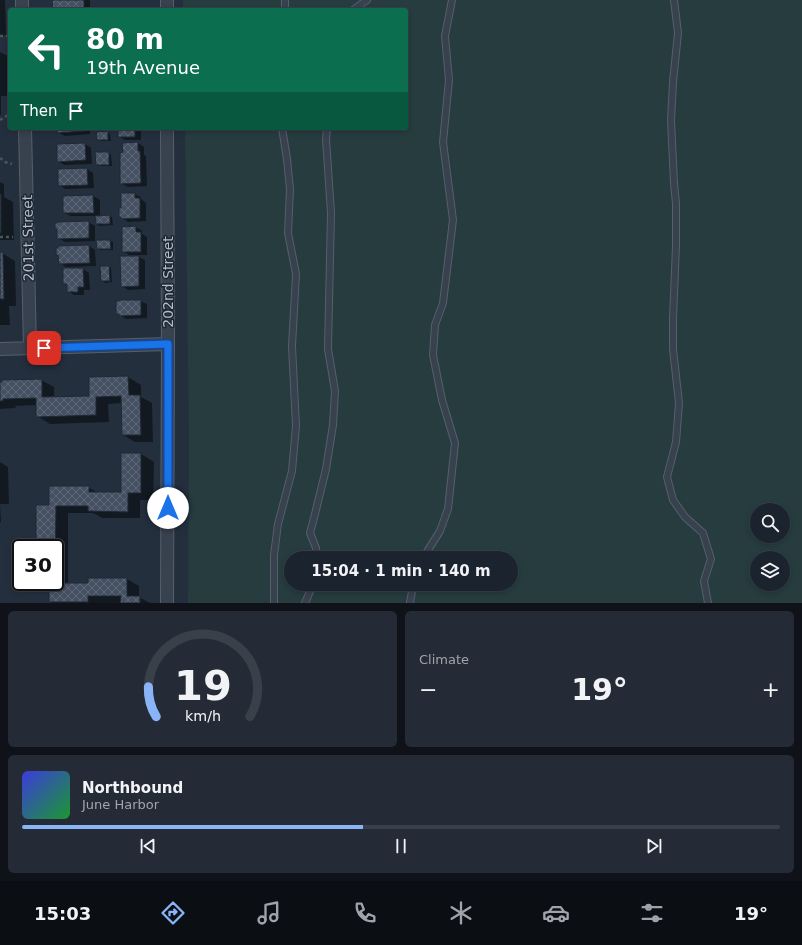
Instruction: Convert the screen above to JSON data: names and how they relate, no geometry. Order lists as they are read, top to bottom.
{
  "streets": {
    "street": ["201st Street", "202nd Street"]
  },
  "page": {
    "turn": ["80 m", "19th Avenue"],
    "then": "Then",
    "limit": "30",
    "trip": "15:04 · 1 min · 140 m",
    "tile": "Climate",
    "heat": ["−", "19°", "+"],
    "song": ["Northbound", "June Harbor"],
    "tabs": ["15:03", "19°"],
    "gauge": ["19", "km/h"]
  }
}
